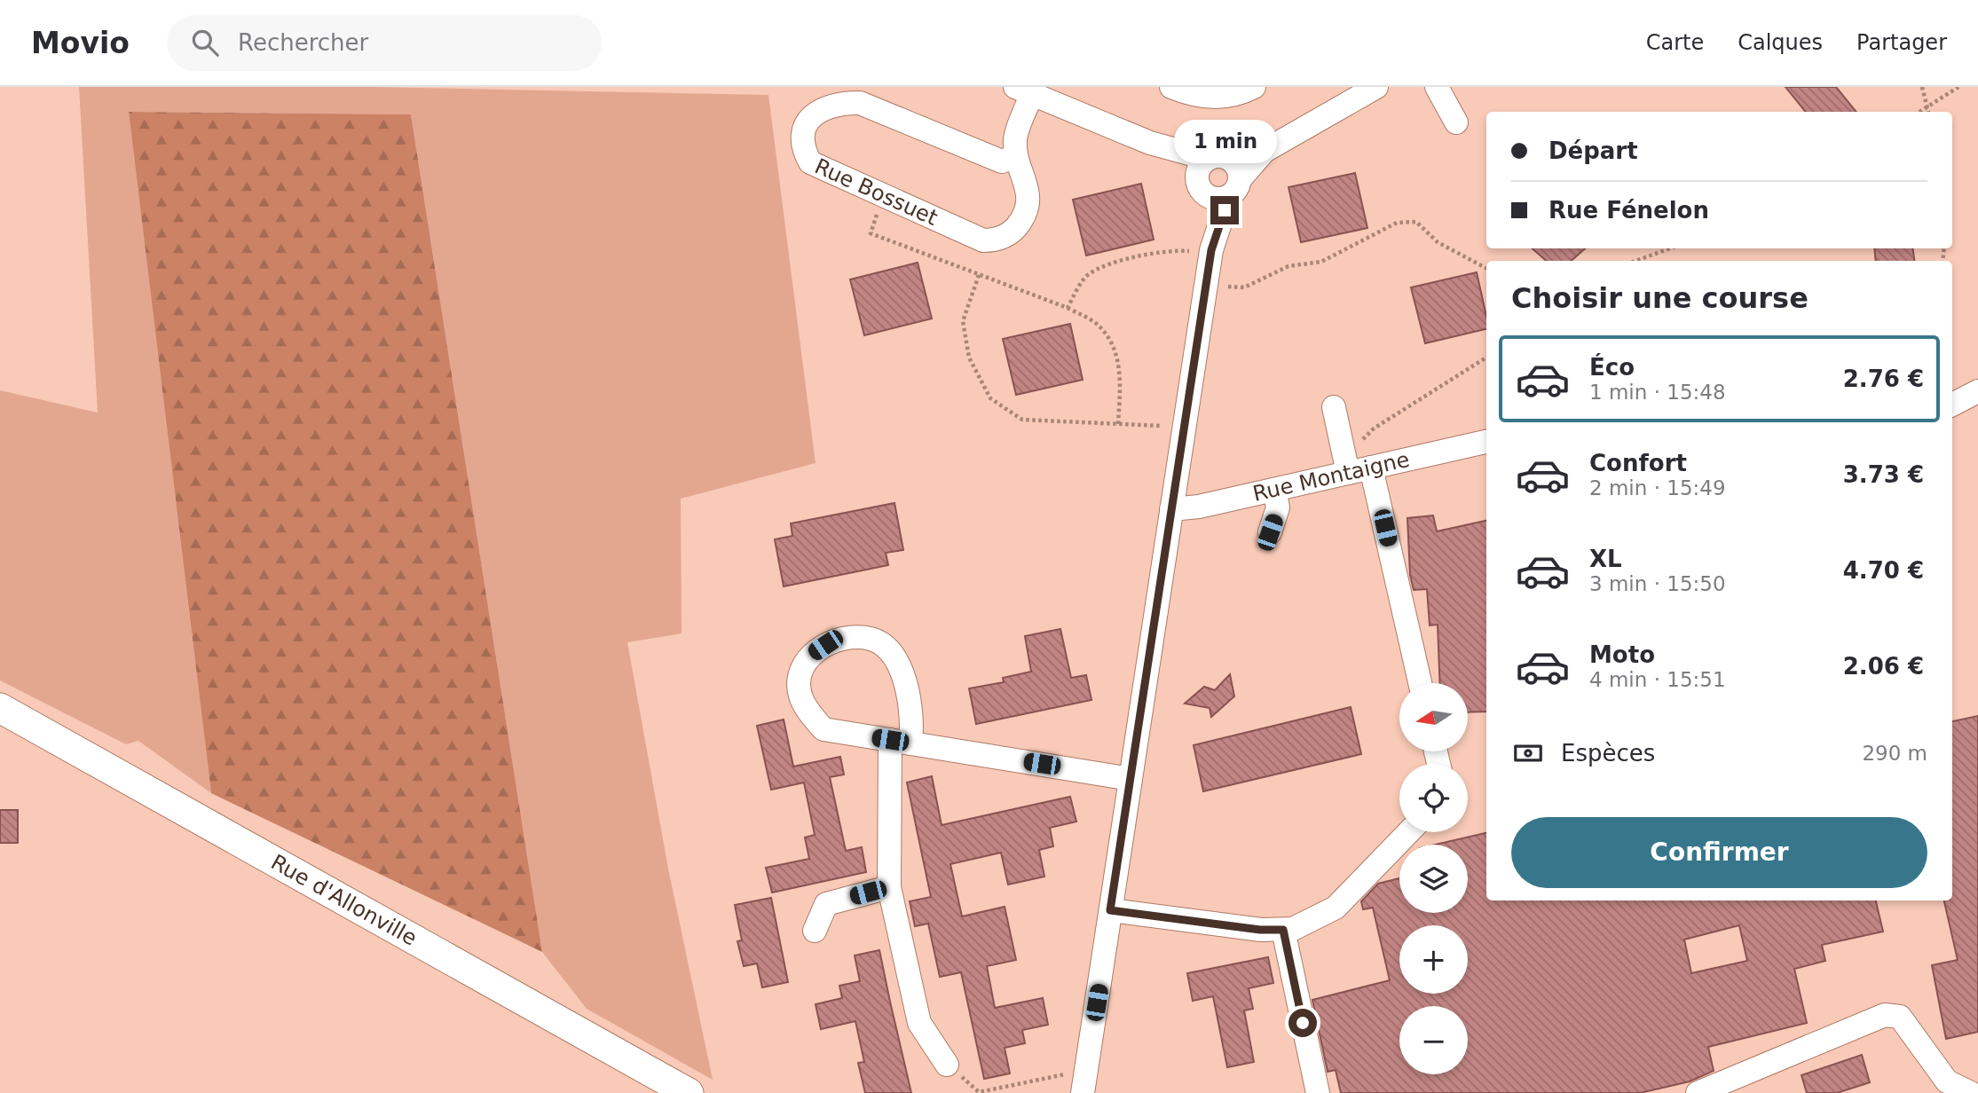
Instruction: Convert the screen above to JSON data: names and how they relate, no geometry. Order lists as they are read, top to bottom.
{
  "streets": {
    "main road": ["Rue d'Allonville"],
    "street": ["Rue Bossuet", "Rue Montaigne"]
  },
  "north": "left",
  "page": {
    "header": "Movio",
    "search": "Rechercher",
    "nav": ["Carte", "Calques", "Partager"],
    "banner": ["Départ", "Rue Fénelon"],
    "bubble": "1 min",
    "heading": "Choisir une course",
    "list": [
      {
        "name": "Éco",
        "note": "1 min · 15:48",
        "value": "2.76 €"
      },
      {
        "name": "Confort",
        "note": "2 min · 15:49",
        "value": "3.73 €"
      },
      {
        "name": "XL",
        "note": "3 min · 15:50",
        "value": "4.70 €"
      },
      {
        "name": "Moto",
        "note": "4 min · 15:51",
        "value": "2.06 €"
      }
    ],
    "map_buttons": ["+", "−"],
    "pay": ["Espèces", "290 m"],
    "buttons": "Confirmer"
  }
}
